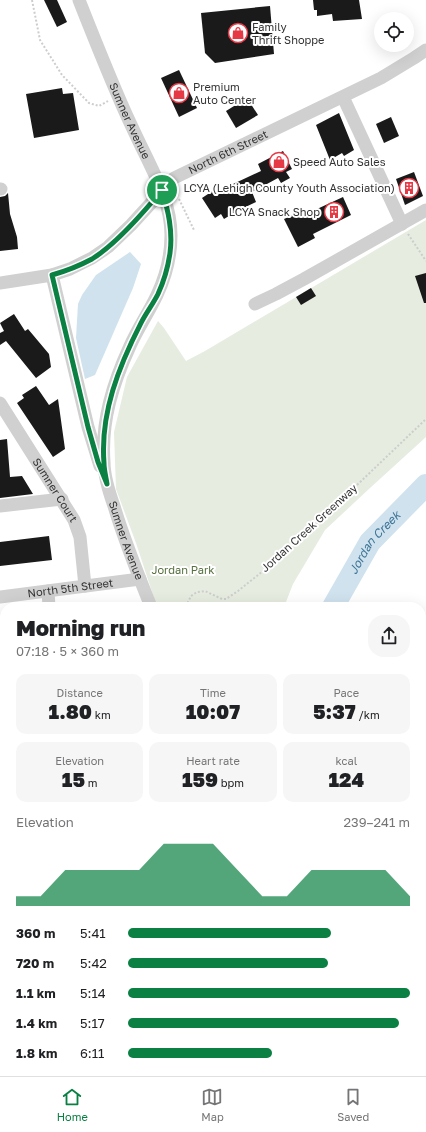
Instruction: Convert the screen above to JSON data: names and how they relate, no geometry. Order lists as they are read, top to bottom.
{
  "streets": {
    "street": [
      "Sumner Avenue",
      "North 6th Street",
      "Sumner Court",
      "North 5th Street"
    ],
    "path": ["Jordan Creek Greenway"]
  },
  "crossings": [
    ["Sumner Avenue", "North 6th Street"],
    ["Sumner Avenue", "North 5th Street"],
    ["Sumner Court", "North 5th Street"]
  ],
  "water": ["Jordan Creek"],
  "parks": ["Jordan Park"],
  "places": {
    "shop": ["Family Thrift Shoppe", "Premium Auto Center", "Speed Auto Sales"],
    "building": ["LCYA (Lehigh County Youth Association)", "LCYA Snack Shop"]
  },
  "page": {
    "heading": ["Morning run", "07:18 · 5 × 360 m"],
    "stats": [
      ["Distance", "1.80 km"],
      ["Time", "10:07"],
      ["Pace", "5:37 /km"],
      ["Elevation", "15 m"],
      ["Heart rate", "159 bpm"],
      ["kcal", "124"]
    ],
    "chart": ["Elevation", "239–241 m"],
    "list": [
      {
        "name": "360 m",
        "note": "5:41"
      },
      {
        "name": "720 m",
        "note": "5:42"
      },
      {
        "name": "1.1 km",
        "note": "5:14"
      },
      {
        "name": "1.4 km",
        "note": "5:17"
      },
      {
        "name": "1.8 km",
        "note": "6:11"
      }
    ],
    "tabs": ["Home", "Map", "Saved"]
  }
}
